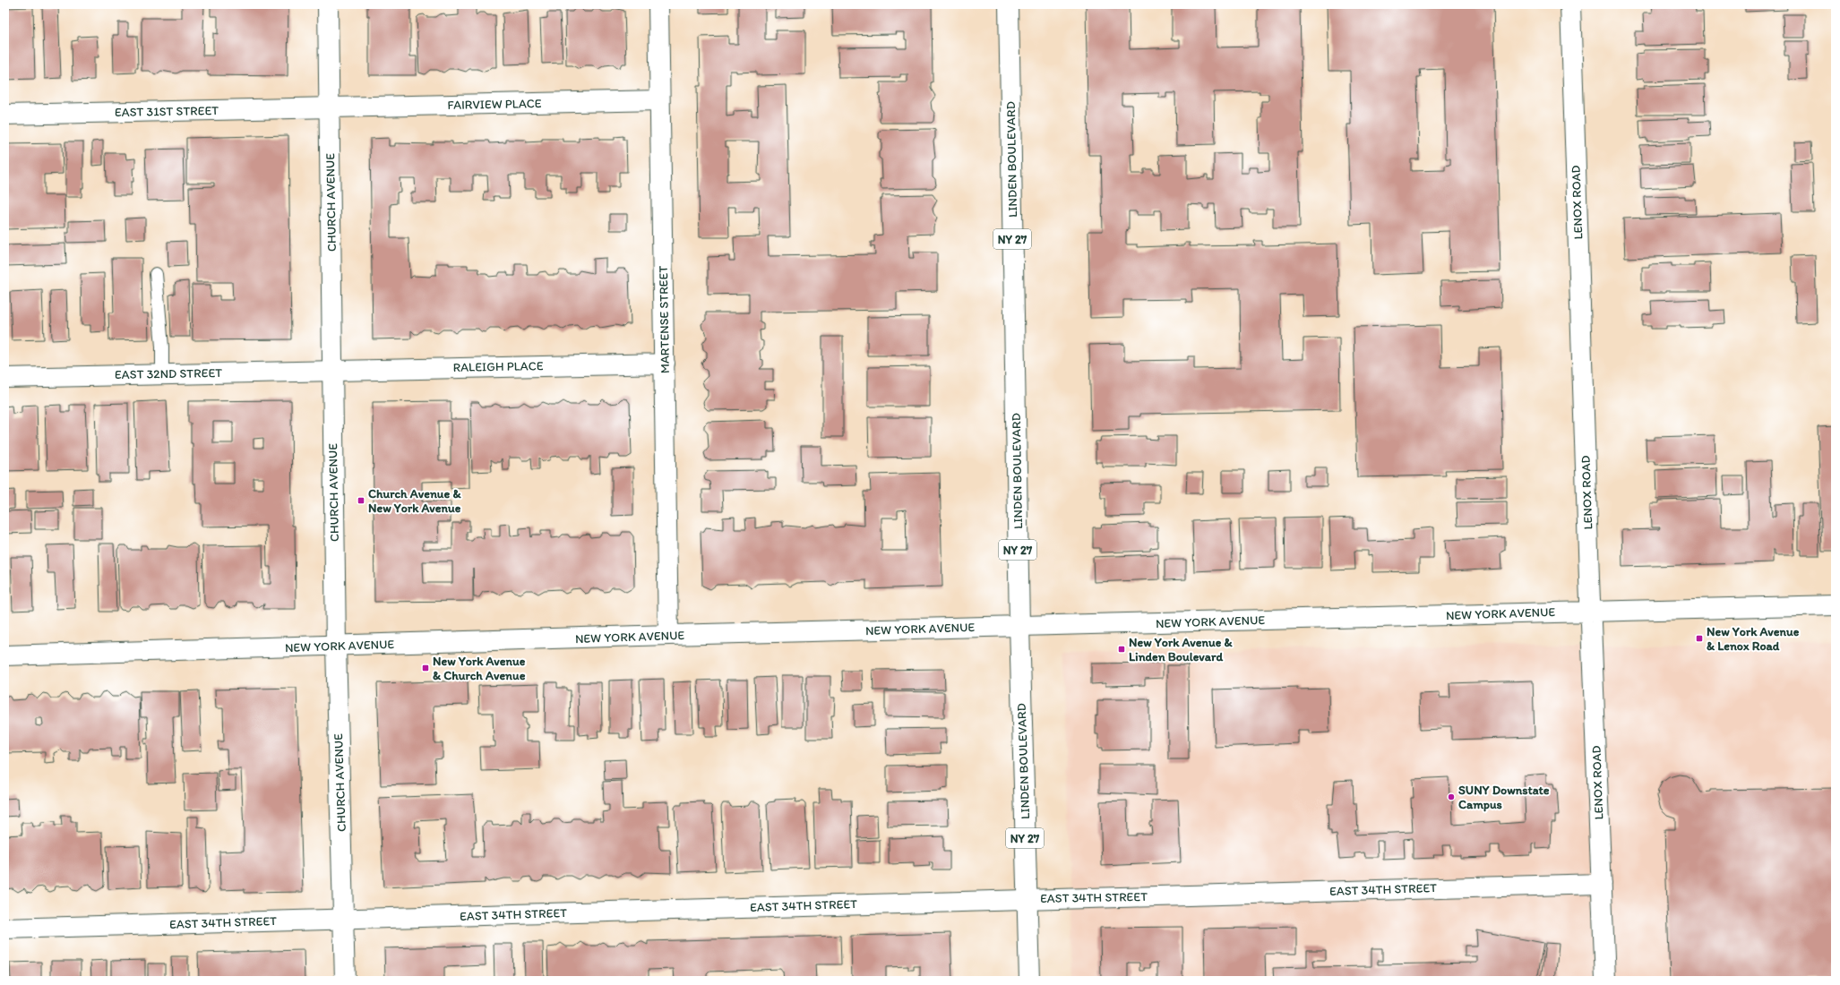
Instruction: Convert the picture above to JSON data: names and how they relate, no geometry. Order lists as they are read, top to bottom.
{
  "streets": {
    "main road": [
      "FAIRVIEW PLACE",
      "EAST 31ST STREET",
      "LINDEN BOULEVARD",
      "CHURCH AVENUE",
      "LENOX ROAD",
      "NY 27",
      "MARTENSE STREET",
      "RALEIGH PLACE",
      "EAST 32ND STREET",
      "NEW YORK AVENUE",
      "EAST 34TH STREET"
    ]
  },
  "crossings": [
    ["FAIRVIEW PLACE", "EAST 31ST STREET"],
    ["FAIRVIEW PLACE", "CHURCH AVENUE"],
    ["FAIRVIEW PLACE", "MARTENSE STREET"],
    ["EAST 31ST STREET", "CHURCH AVENUE"],
    ["LINDEN BOULEVARD", "NEW YORK AVENUE"],
    ["LINDEN BOULEVARD", "EAST 34TH STREET"],
    ["CHURCH AVENUE", "RALEIGH PLACE"],
    ["CHURCH AVENUE", "EAST 32ND STREET"],
    ["CHURCH AVENUE", "NEW YORK AVENUE"],
    ["CHURCH AVENUE", "EAST 34TH STREET"],
    ["LENOX ROAD", "NEW YORK AVENUE"],
    ["LENOX ROAD", "EAST 34TH STREET"],
    ["MARTENSE STREET", "RALEIGH PLACE"],
    ["MARTENSE STREET", "NEW YORK AVENUE"],
    ["RALEIGH PLACE", "EAST 32ND STREET"]
  ],
  "places": {
    "transit": [
      "Church Avenue & New York Avenue",
      "New York Avenue & Lenox Road",
      "New York Avenue & Linden Boulevard",
      "New York Avenue & Church Avenue"
    ],
    "other": ["SUNY Downstate Campus"]
  }
}
